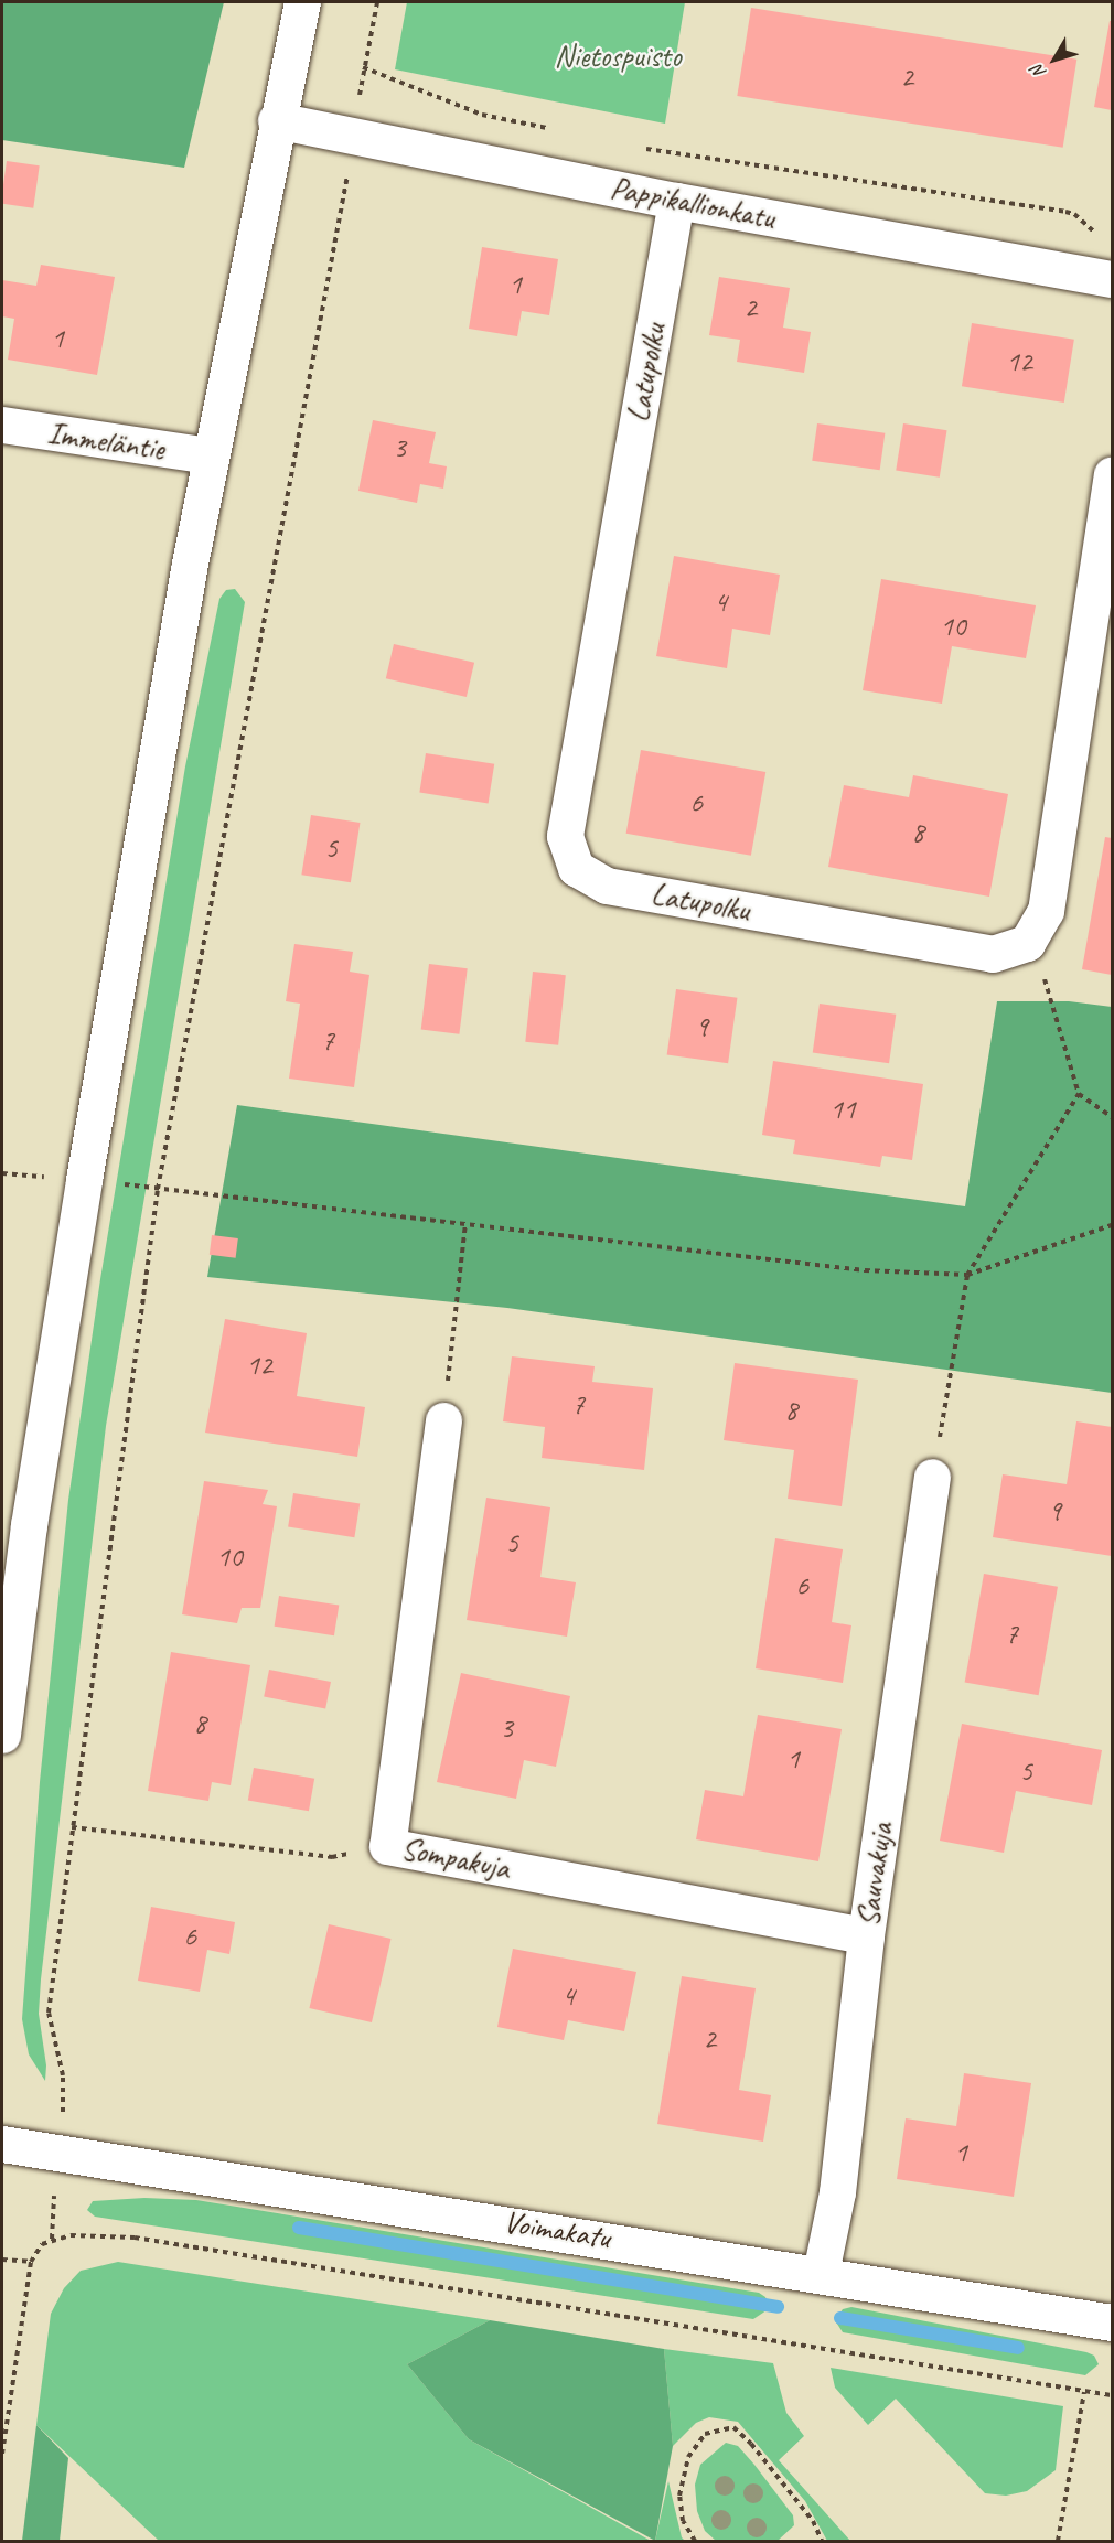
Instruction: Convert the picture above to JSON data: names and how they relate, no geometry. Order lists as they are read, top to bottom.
{
  "streets": {
    "street": [
      "Pappikallionkatu",
      "Latupolku",
      "Immeläntie",
      "Sompakuja",
      "Sauvakuja",
      "Voimakatu"
    ]
  },
  "crossings": [
    ["Pappikallionkatu", "Latupolku"],
    ["Sompakuja", "Sauvakuja"],
    ["Sauvakuja", "Voimakatu"]
  ],
  "parks": ["Nietospuisto"],
  "house_numbers": [
    "2",
    "1",
    "2",
    "1",
    "12",
    "3",
    "4",
    "10",
    "6",
    "8",
    "5",
    "9",
    "7",
    "11",
    "12",
    "7",
    "8",
    "9",
    "5",
    "10",
    "6",
    "7",
    "8",
    "3",
    "1",
    "5",
    "6",
    "4",
    "2",
    "1"
  ],
  "north": "bottom left"
}
